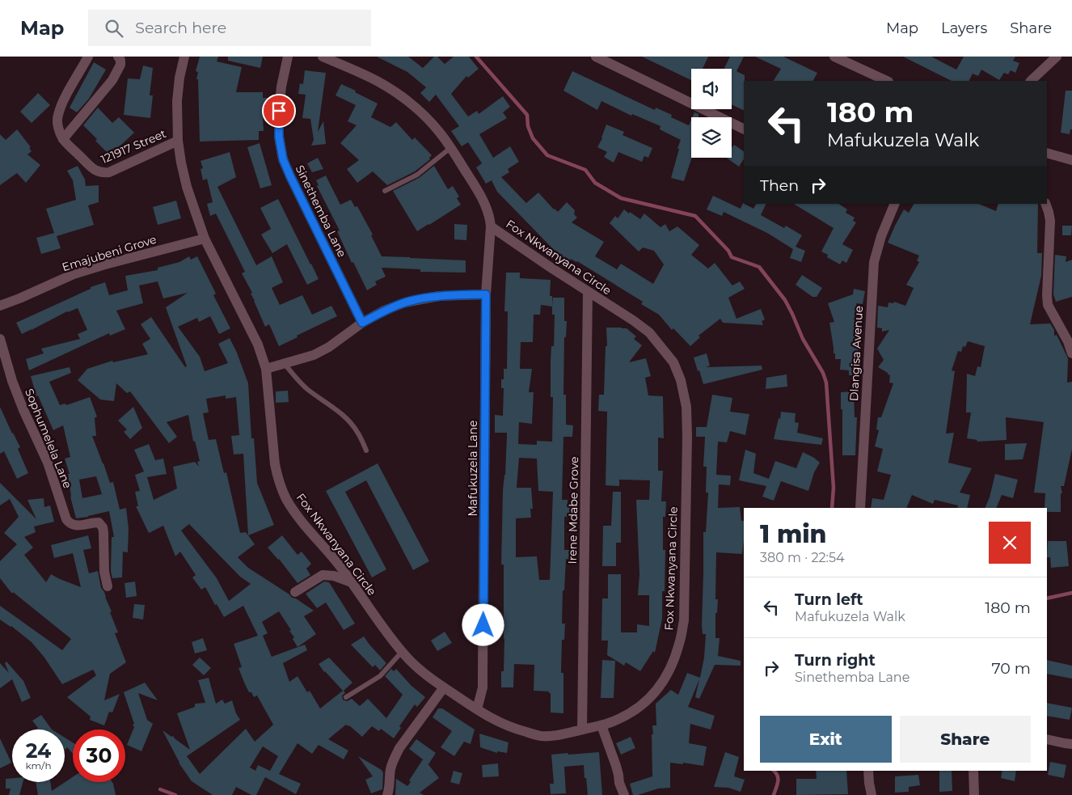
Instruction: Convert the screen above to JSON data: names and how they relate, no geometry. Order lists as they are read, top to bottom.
{
  "streets": {
    "street": [
      "121917 Street",
      "Sinethemba Lane",
      "Emajubeni Grove",
      "Fox Nkwanyana Circle",
      "Dlangisa Avenue",
      "Sophumelela Lane",
      "Mafukuzela Lane",
      "Irene Mdabe Grove"
    ]
  },
  "crossings": [
    ["121917 Street", "Fox Nkwanyana Circle"],
    ["Emajubeni Grove", "Fox Nkwanyana Circle"],
    ["Fox Nkwanyana Circle", "Mafukuzela Lane"],
    ["Fox Nkwanyana Circle", "Irene Mdabe Grove"]
  ],
  "page": {
    "header": "Map",
    "search": "Search here",
    "nav": ["Map", "Layers", "Share"],
    "turn": ["180 m", "Mafukuzela Walk"],
    "then": "Then",
    "heading": ["1 min", "380 m · 22:54"],
    "list": [
      {
        "name": "Turn left",
        "note": "Mafukuzela Walk",
        "value": "180 m"
      },
      {
        "name": "Turn right",
        "note": "Sinethemba Lane",
        "value": "70 m"
      }
    ],
    "buttons": ["Exit", "Share"],
    "speed": "24 km/h",
    "limit": "30"
  }
}
